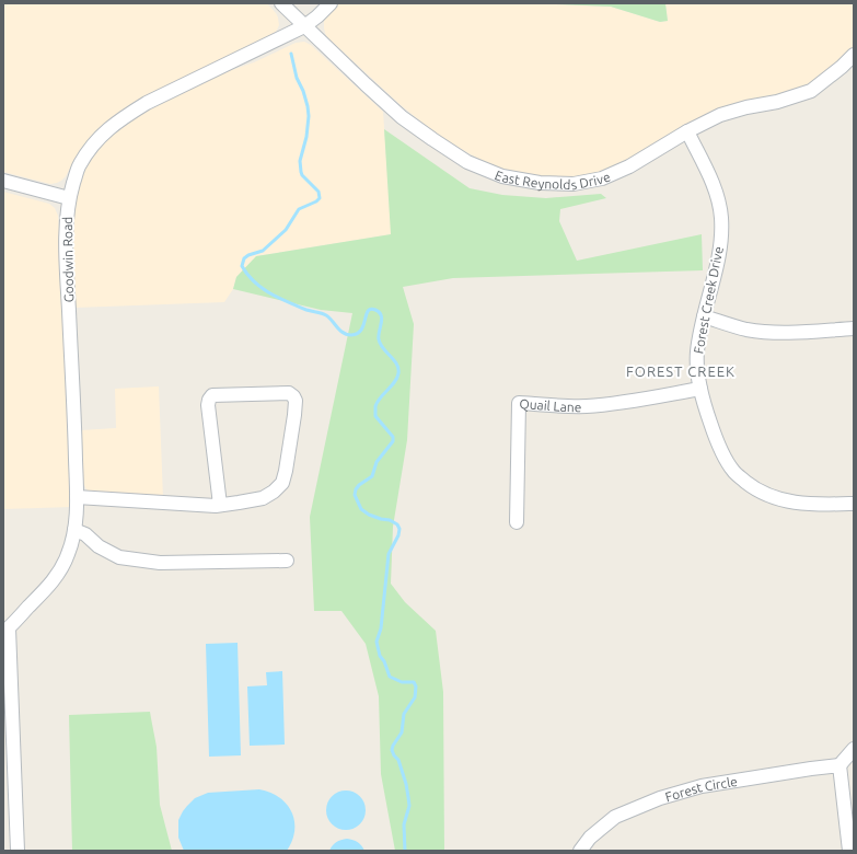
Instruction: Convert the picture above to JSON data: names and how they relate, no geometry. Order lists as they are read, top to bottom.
{
  "streets": {
    "street": [
      "East Reynolds Drive",
      "Goodwin Road",
      "Forest Creek Drive",
      "Quail Lane",
      "Forest Circle"
    ]
  },
  "crossings": [
    ["East Reynolds Drive", "Goodwin Road"],
    ["East Reynolds Drive", "Forest Creek Drive"],
    ["Forest Creek Drive", "Quail Lane"]
  ],
  "districts": ["FOREST CREEK"]
}
